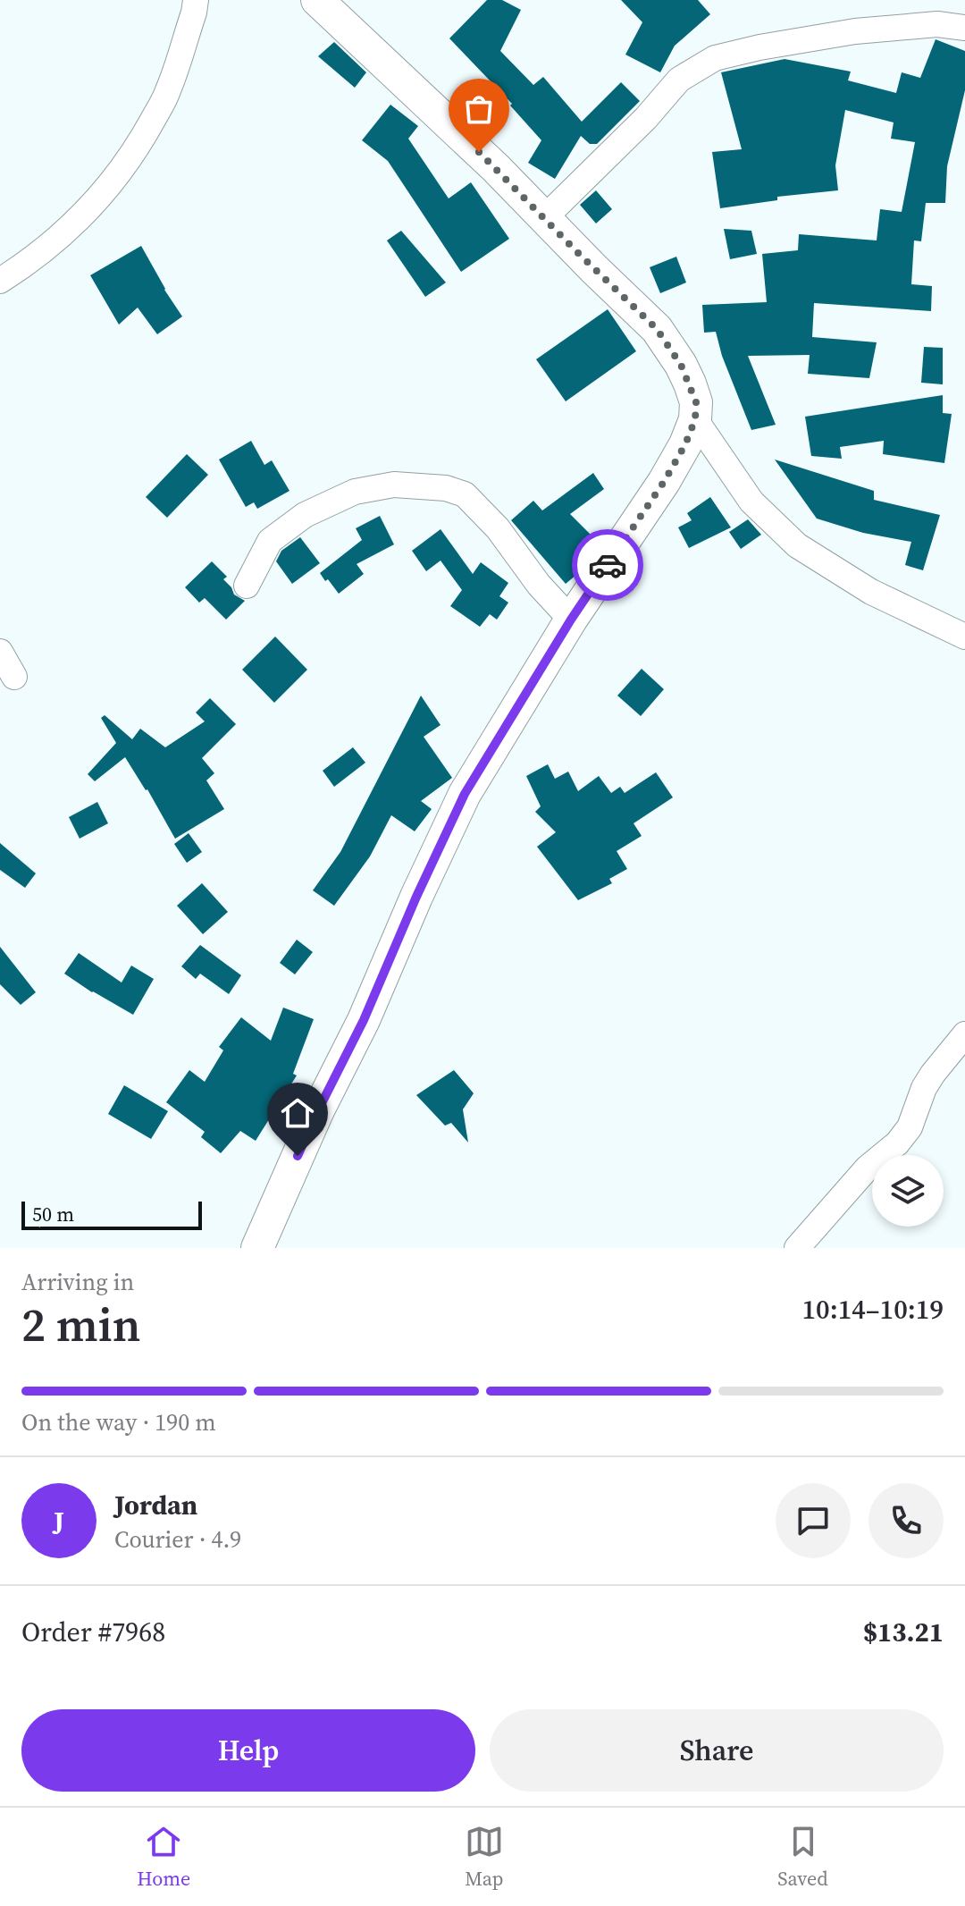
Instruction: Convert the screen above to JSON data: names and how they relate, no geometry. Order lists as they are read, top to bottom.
{
  "scale_bar": "50 m",
  "page": {
    "scale": "50 m",
    "heading": ["2 min", "Arriving in", "10:14–10:19"],
    "panel": [
      "Jordan",
      "Courier · 4.9",
      "Order #7968",
      "$13.21"
    ],
    "bar": "On the way · 190 m",
    "round": "J",
    "buttons": ["Help", "Share"],
    "tabs": ["Home", "Map", "Saved"]
  }
}
